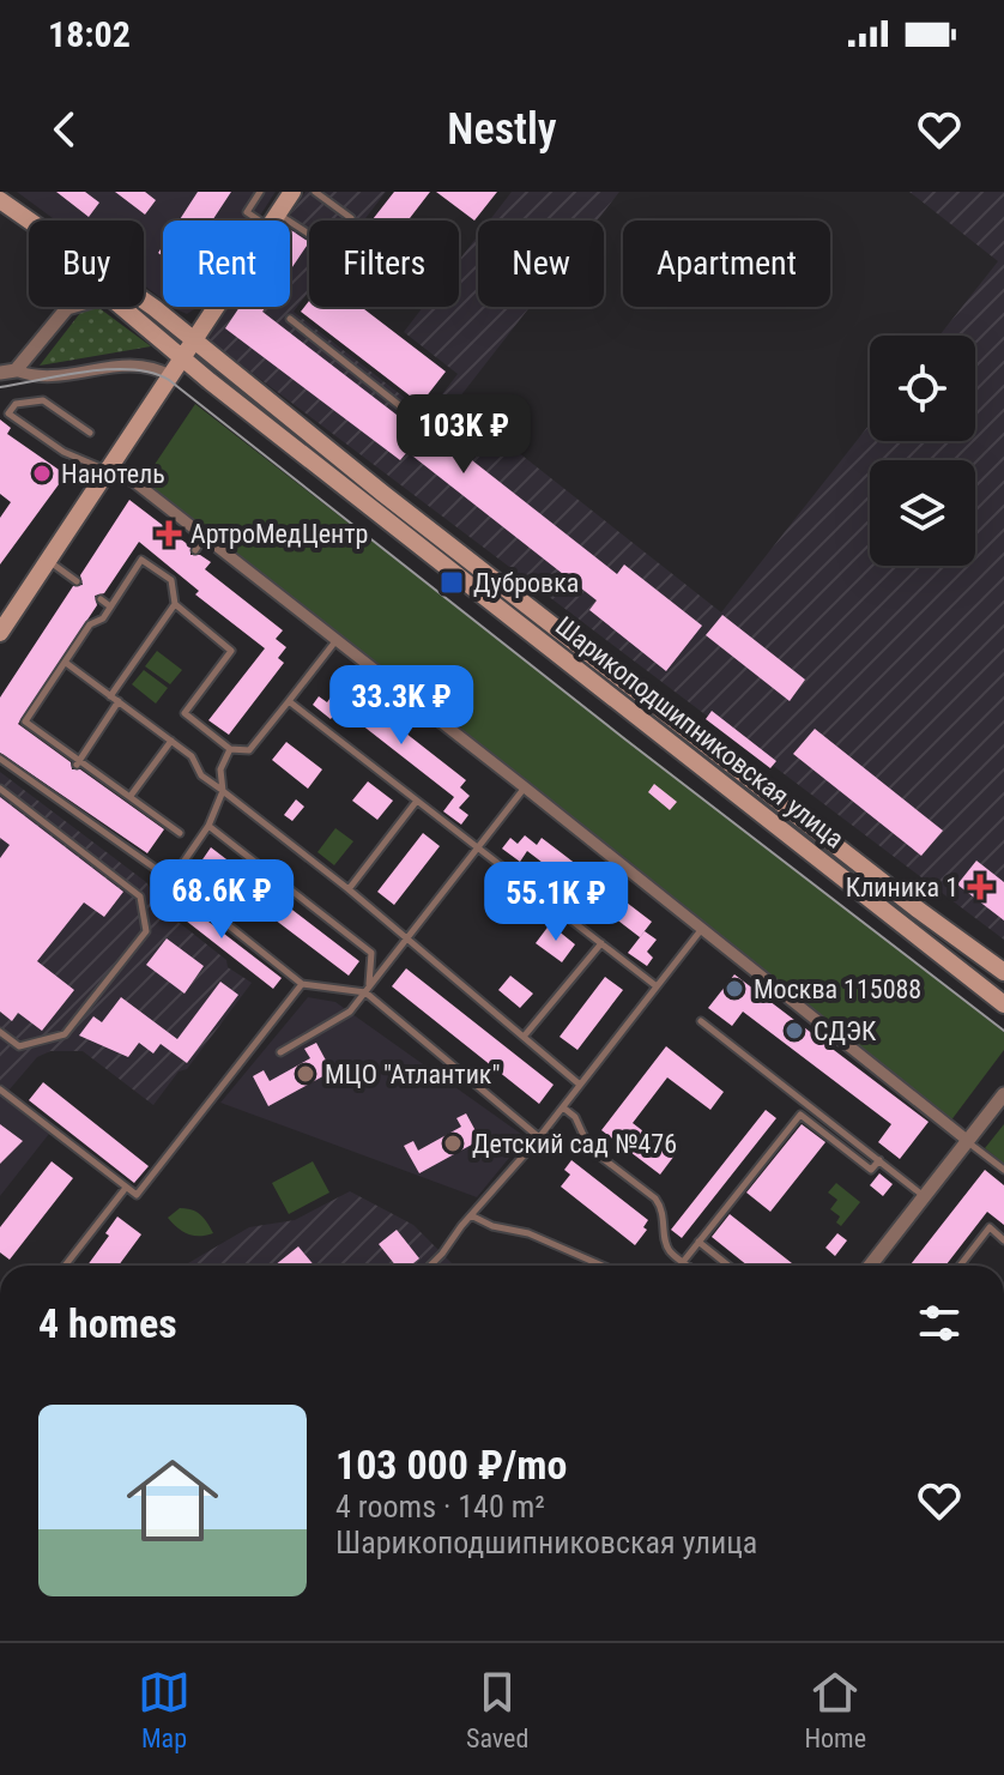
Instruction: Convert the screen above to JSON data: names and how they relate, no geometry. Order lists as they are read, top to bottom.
{
  "streets": {
    "main road": ["Шарикоподшипниковская улица"]
  },
  "places": {
    "other": [
      "Нанотель",
      "Москва 115088",
      "СДЭК",
      "МЦО \"Атлантик\"",
      "Детский сад №476"
    ],
    "health": ["АртроМедЦентр", "Клиника 1"],
    "transit": ["Дубровка"]
  },
  "page": {
    "status": "18:02",
    "header": "Nestly",
    "chip": [
      "Buy",
      "Rent",
      "Filters",
      "New",
      "Apartment"
    ],
    "price": [
      "103K ₽",
      "33.3K ₽",
      "68.6K ₽",
      "55.1K ₽"
    ],
    "heading": "4 homes",
    "list": [
      {
        "name": "103 000 ₽/mo",
        "note": "4 rooms · 140 m² · Шарикоподшипниковская улица"
      }
    ],
    "tabs": ["Map", "Saved", "Home"]
  }
}
